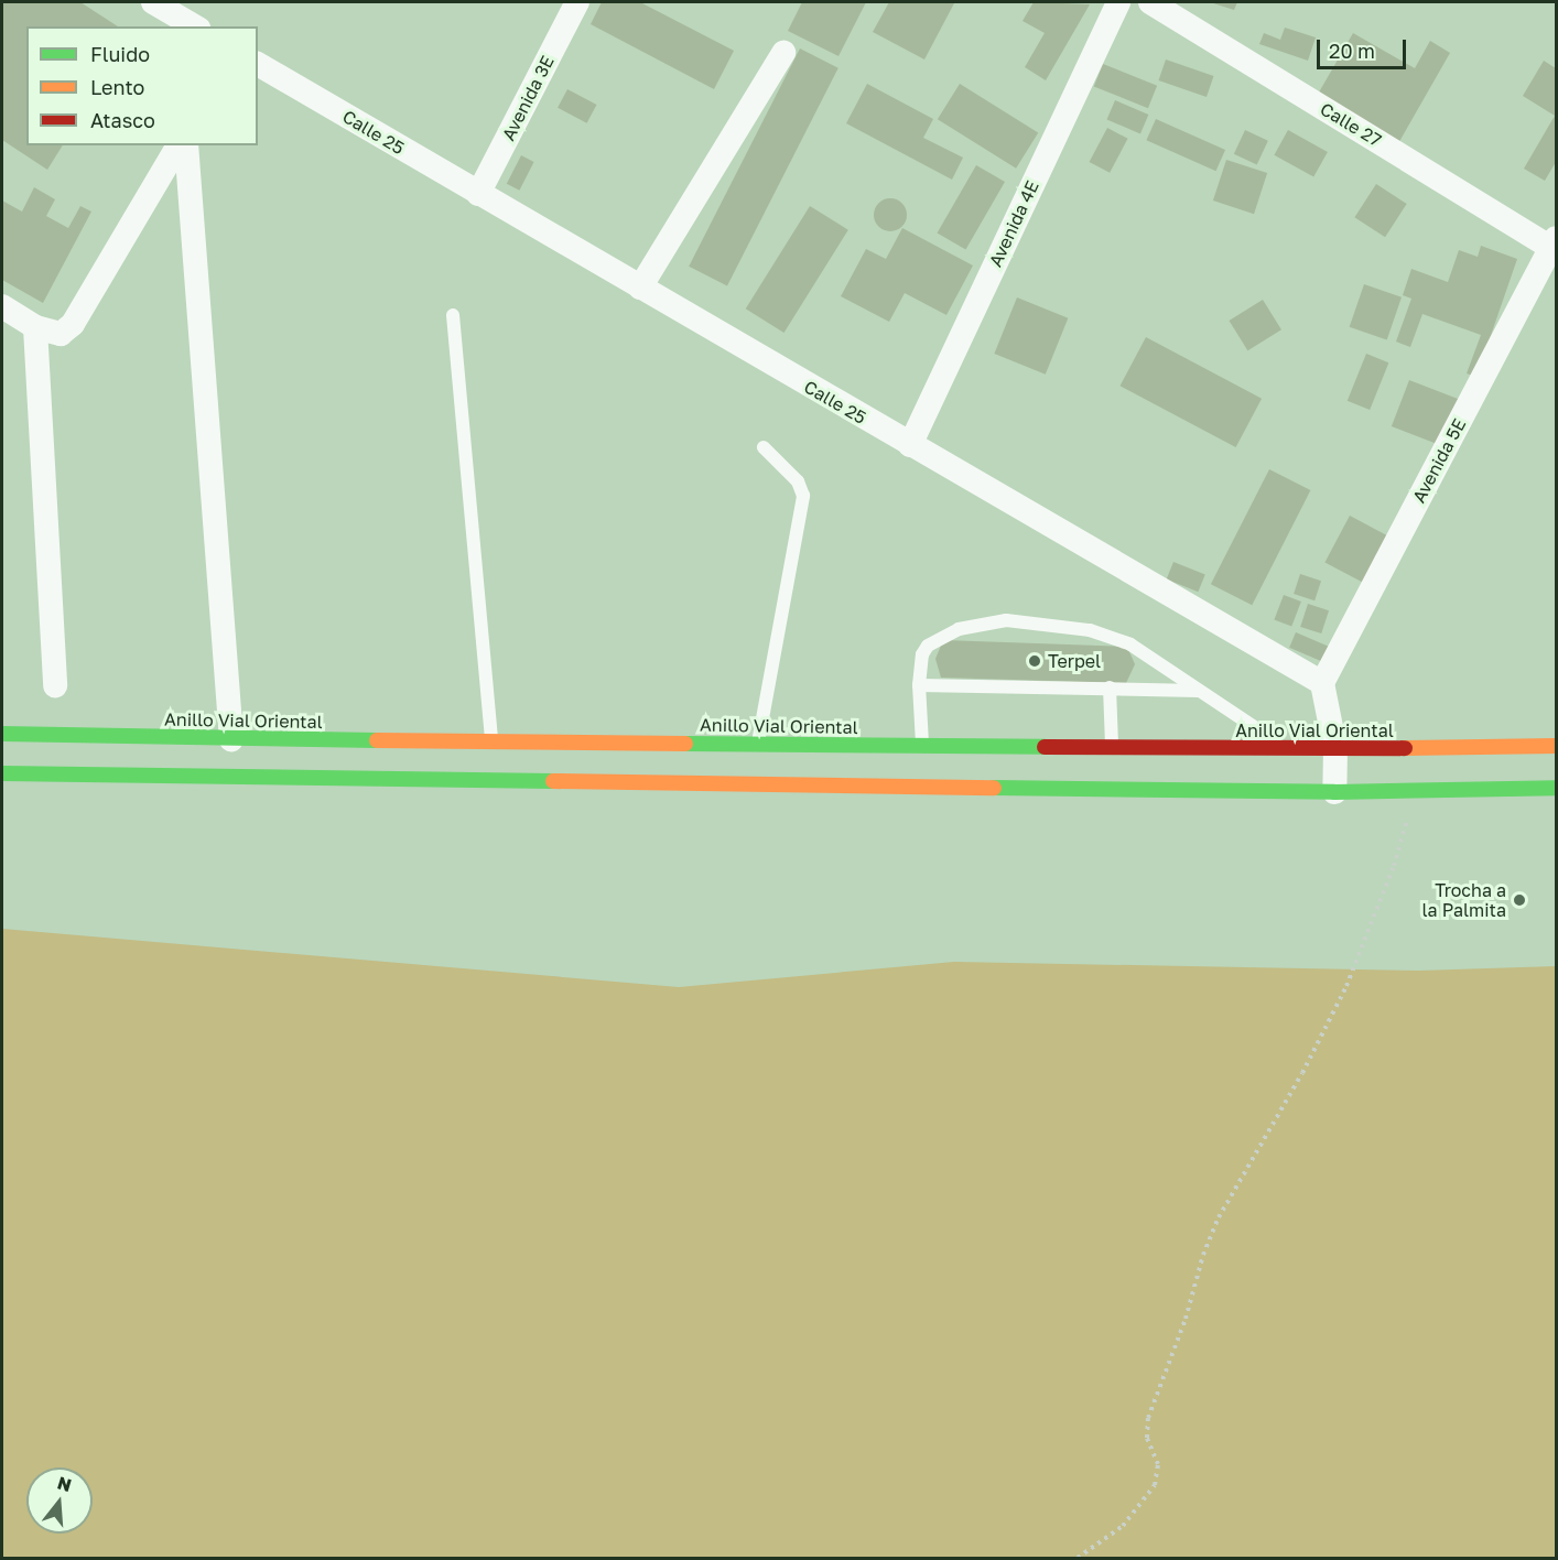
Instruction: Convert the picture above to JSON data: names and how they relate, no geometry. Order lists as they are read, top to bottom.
{
  "streets": {
    "highway": ["Anillo Vial Oriental"],
    "street": [
      "Avenida 3E",
      "Calle 27",
      "Calle 25",
      "Avenida 4E",
      "Avenida 5E"
    ]
  },
  "crossings": [
    ["Avenida 3E", "Calle 25"],
    ["Calle 27", "Avenida 5E"],
    ["Calle 25", "Avenida 4E"],
    ["Calle 25", "Avenida 5E"]
  ],
  "places": ["Terpel", "Trocha a la Palmita"],
  "legend": ["Fluido", "Lento", "Atasco"],
  "scale_bar": "20 m",
  "north": "top"
}
